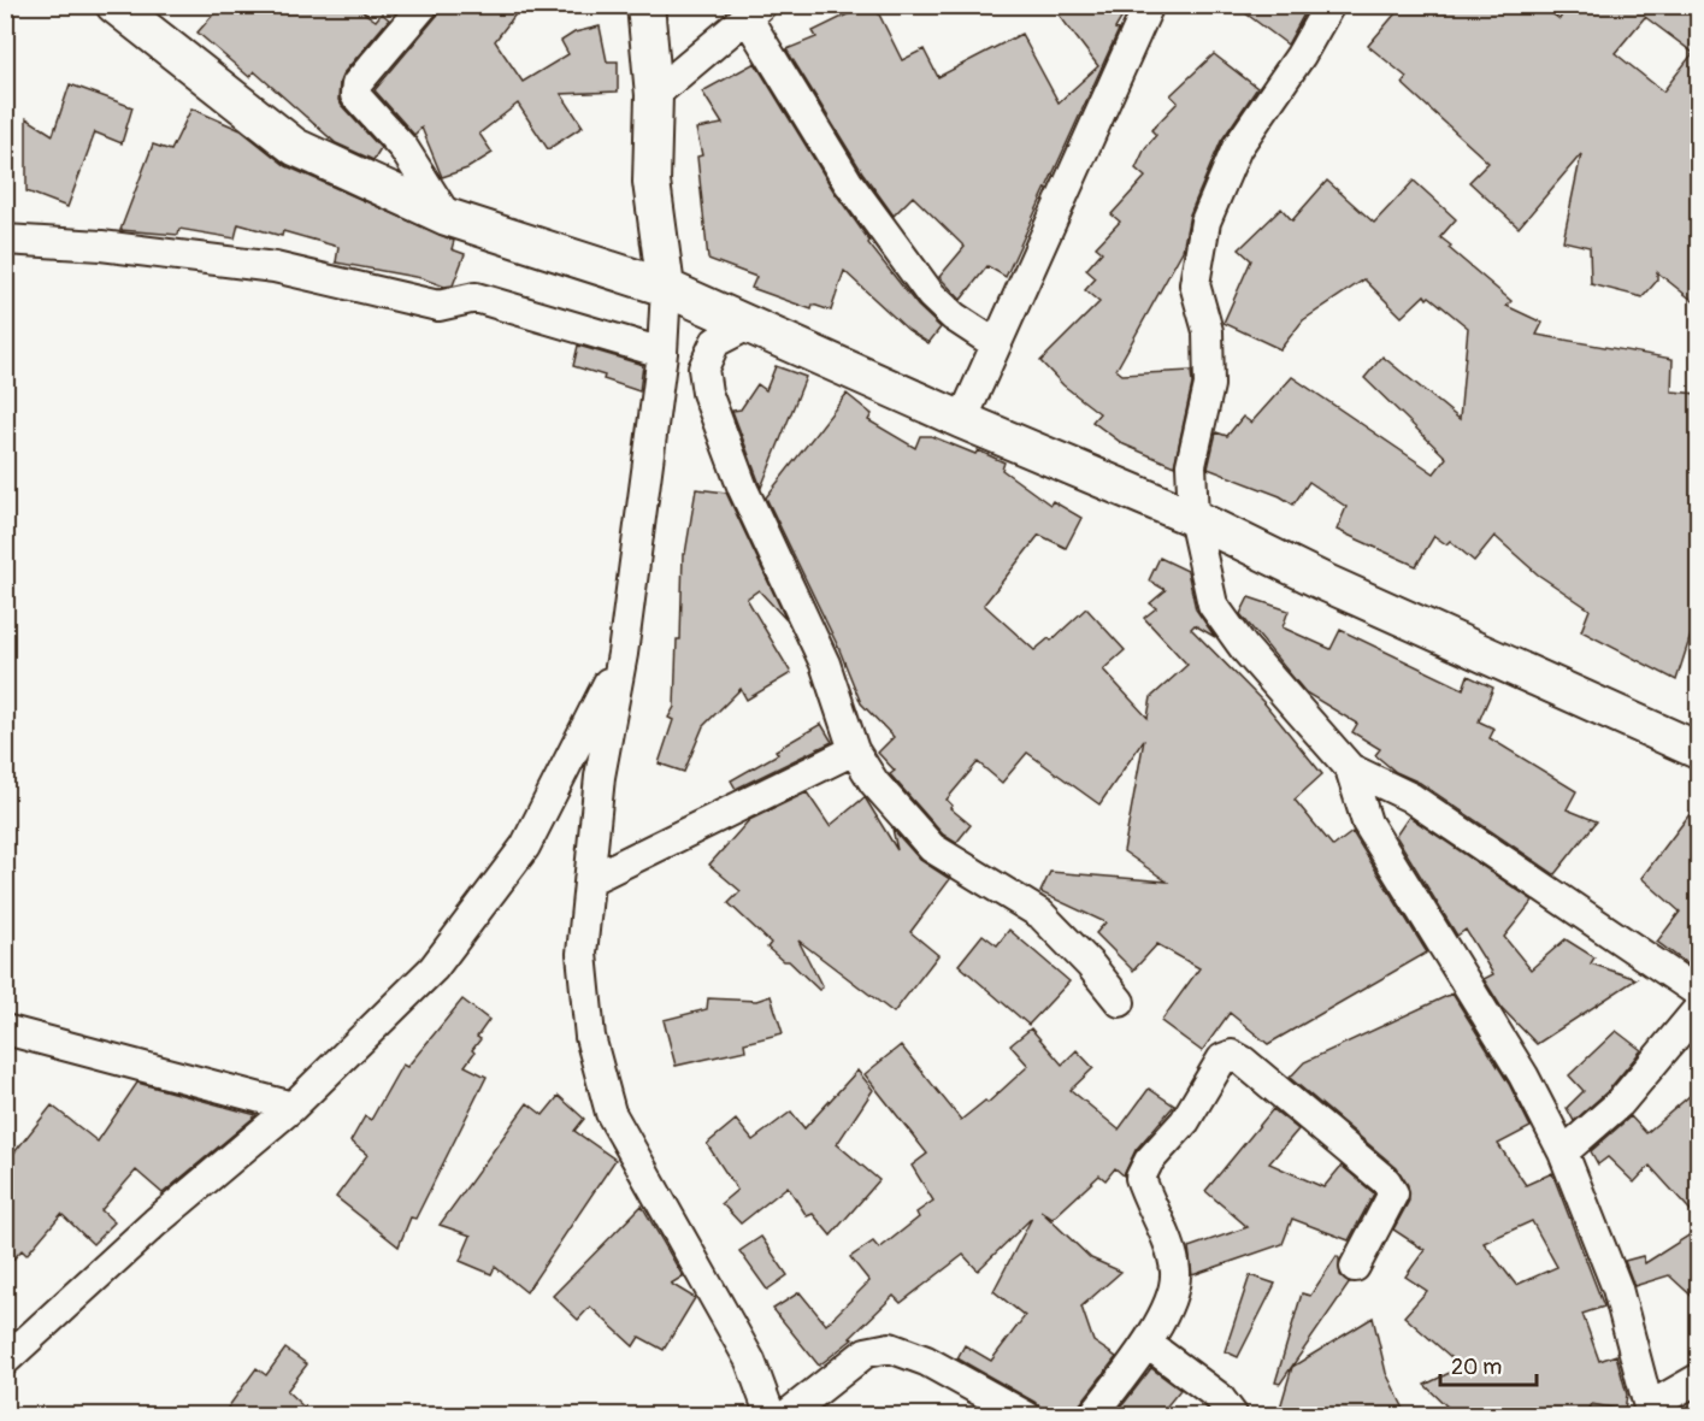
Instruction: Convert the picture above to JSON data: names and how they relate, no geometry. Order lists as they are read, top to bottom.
{
  "scale_bar": "20 m"
}
